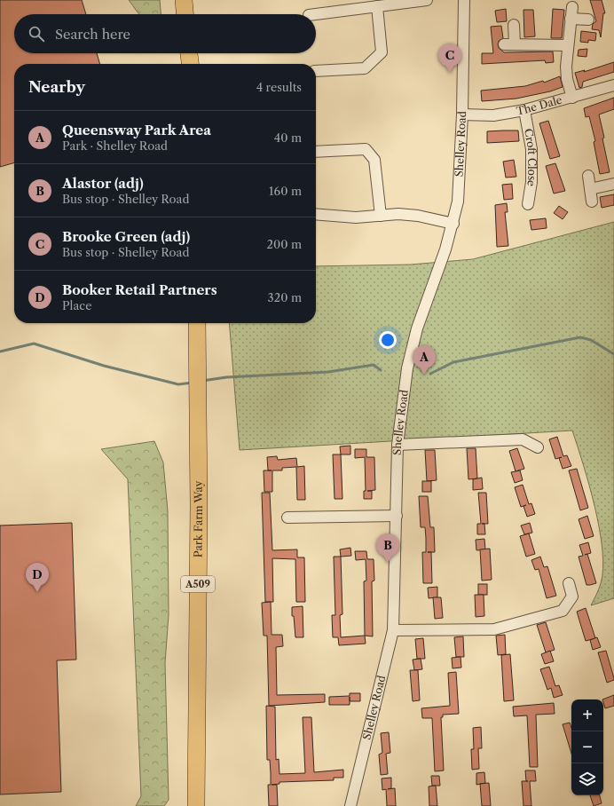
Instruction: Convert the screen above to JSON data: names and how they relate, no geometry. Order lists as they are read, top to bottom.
{
  "streets": {
    "highway": ["Park Farm Way", "A509"],
    "street": ["The Dale", "Shelley Road", "Croft Close"]
  },
  "crossings": [
    ["The Dale", "Shelley Road"],
    ["The Dale", "Croft Close"]
  ],
  "page": {
    "search": "Search here",
    "pins": [
      "C",
      "A",
      "B",
      "D"
    ],
    "heading": ["Nearby", "4 results"],
    "list": [
      {
        "mark": "A",
        "name": "Queensway Park Area",
        "note": "Park · Shelley Road",
        "value": "40 m"
      },
      {
        "mark": "B",
        "name": "Alastor (adj)",
        "note": "Bus stop · Shelley Road",
        "value": "160 m"
      },
      {
        "mark": "C",
        "name": "Brooke Green (adj)",
        "note": "Bus stop · Shelley Road",
        "value": "200 m"
      },
      {
        "mark": "D",
        "name": "Booker Retail Partners",
        "note": "Place",
        "value": "320 m"
      }
    ],
    "map_buttons": ["+", "−"]
  }
}
